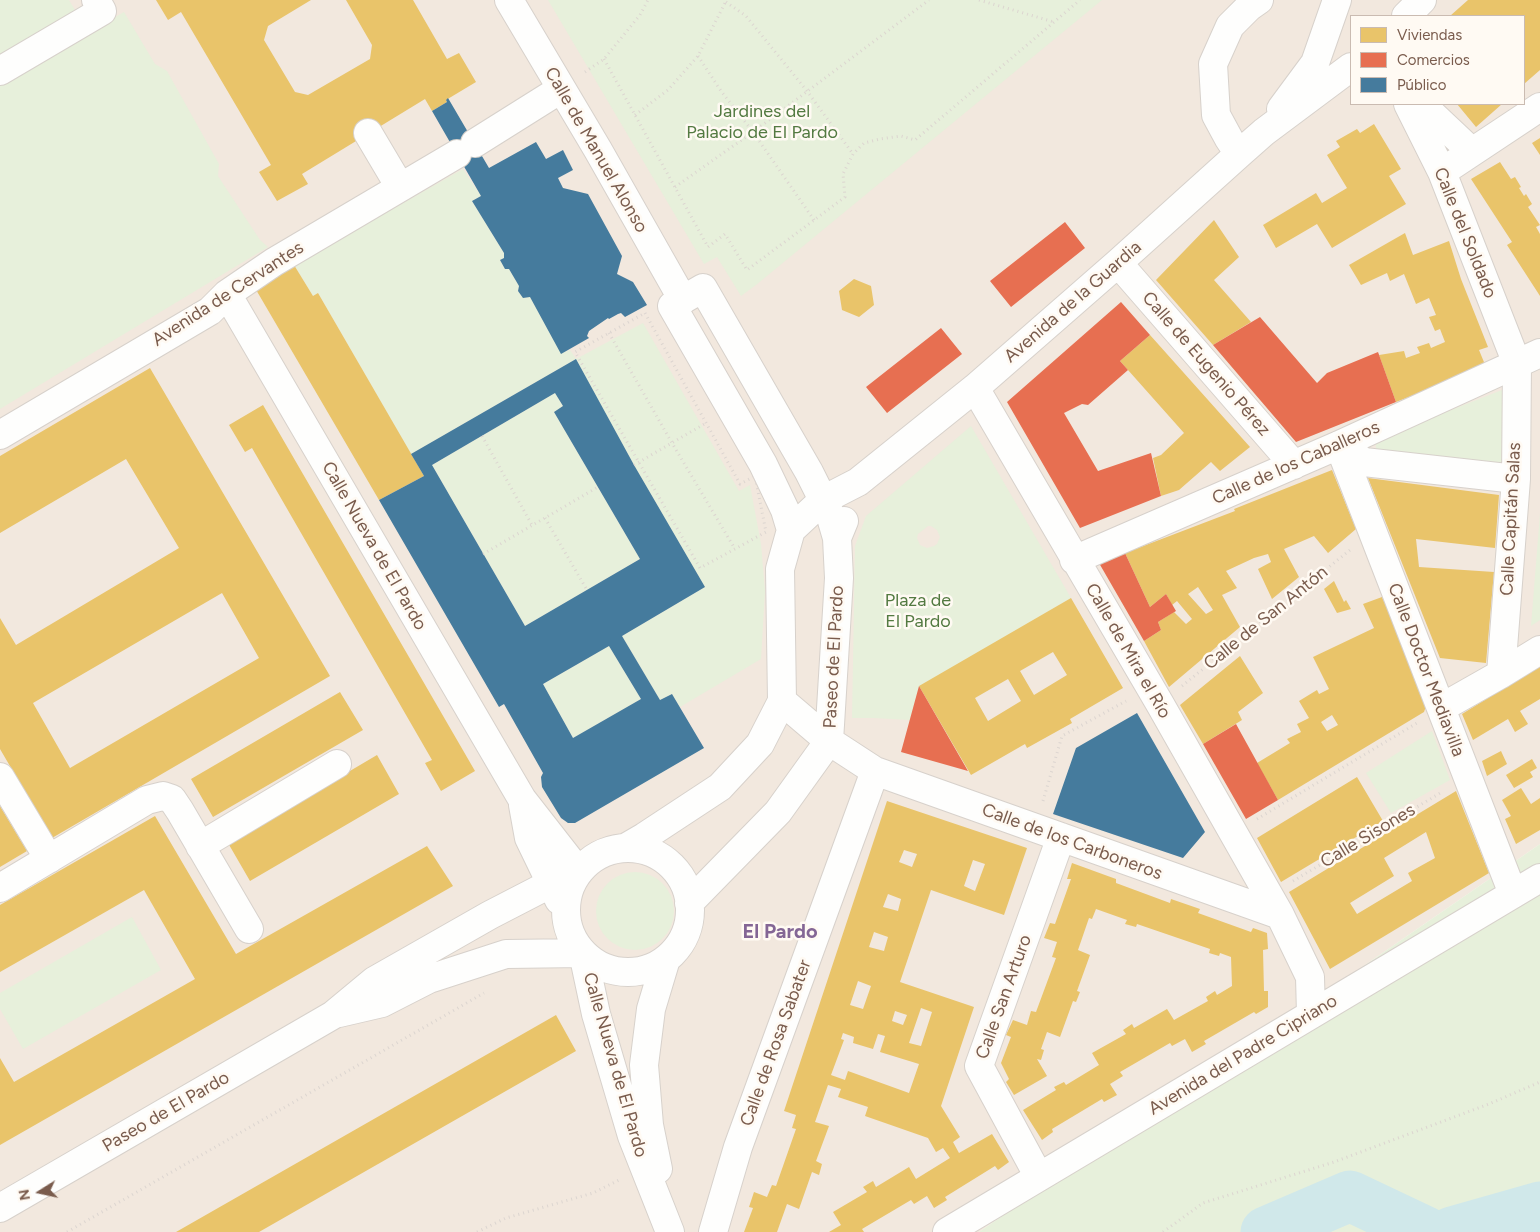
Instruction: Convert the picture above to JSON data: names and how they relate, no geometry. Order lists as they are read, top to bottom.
{
  "streets": {
    "street": [
      "Calle de Manuel Alonso",
      "Calle del Soldado",
      "Avenida de Cervantes",
      "Avenida de la Guardia",
      "Calle de Eugenio Pérez",
      "Calle de los Caballeros",
      "Calle Capitán Salas",
      "Calle Nueva de El Pardo",
      "Calle de Mira el Río",
      "Paseo de El Pardo",
      "Calle Doctor Mediavilla",
      "Calle de los Carboneros",
      "Calle San Arturo",
      "Calle de Rosa Sabater",
      "Avenida del Padre Cipriano"
    ],
    "path": ["Calle de San Antón", "Calle Sisones"]
  },
  "crossings": [
    ["Calle de Manuel Alonso", "Avenida de Cervantes"],
    ["Calle del Soldado", "Calle de los Caballeros"],
    ["Calle del Soldado", "Calle Capitán Salas"],
    ["Avenida de Cervantes", "Calle Nueva de El Pardo"],
    ["Avenida de la Guardia", "Calle de Eugenio Pérez"],
    ["Avenida de la Guardia", "Calle de Mira el Río"],
    ["Avenida de la Guardia", "Paseo de El Pardo"],
    ["Calle de Eugenio Pérez", "Calle de los Caballeros"],
    ["Calle de los Caballeros", "Calle Capitán Salas"],
    ["Calle de los Caballeros", "Calle de Mira el Río"],
    ["Calle de los Caballeros", "Calle Doctor Mediavilla"],
    ["Calle Nueva de El Pardo", "Paseo de El Pardo"],
    ["Calle de San Antón", "Calle de Mira el Río"],
    ["Calle de San Antón", "Calle Doctor Mediavilla"],
    ["Calle de Mira el Río", "Calle Sisones"],
    ["Calle de Mira el Río", "Calle de los Carboneros"],
    ["Paseo de El Pardo", "Calle de los Carboneros"],
    ["Calle Doctor Mediavilla", "Calle Sisones"],
    ["Calle Doctor Mediavilla", "Avenida del Padre Cipriano"],
    ["Calle Sisones", "Calle de los Carboneros"],
    ["Calle de los Carboneros", "Calle San Arturo"],
    ["Calle de los Carboneros", "Calle de Rosa Sabater"],
    ["Calle San Arturo", "Avenida del Padre Cipriano"]
  ],
  "districts": ["El Pardo"],
  "parks": ["Jardines del Palacio de El Pardo", "Plaza de El Pardo"],
  "legend": ["Viviendas", "Comercios", "Público"],
  "north": "left"
}
